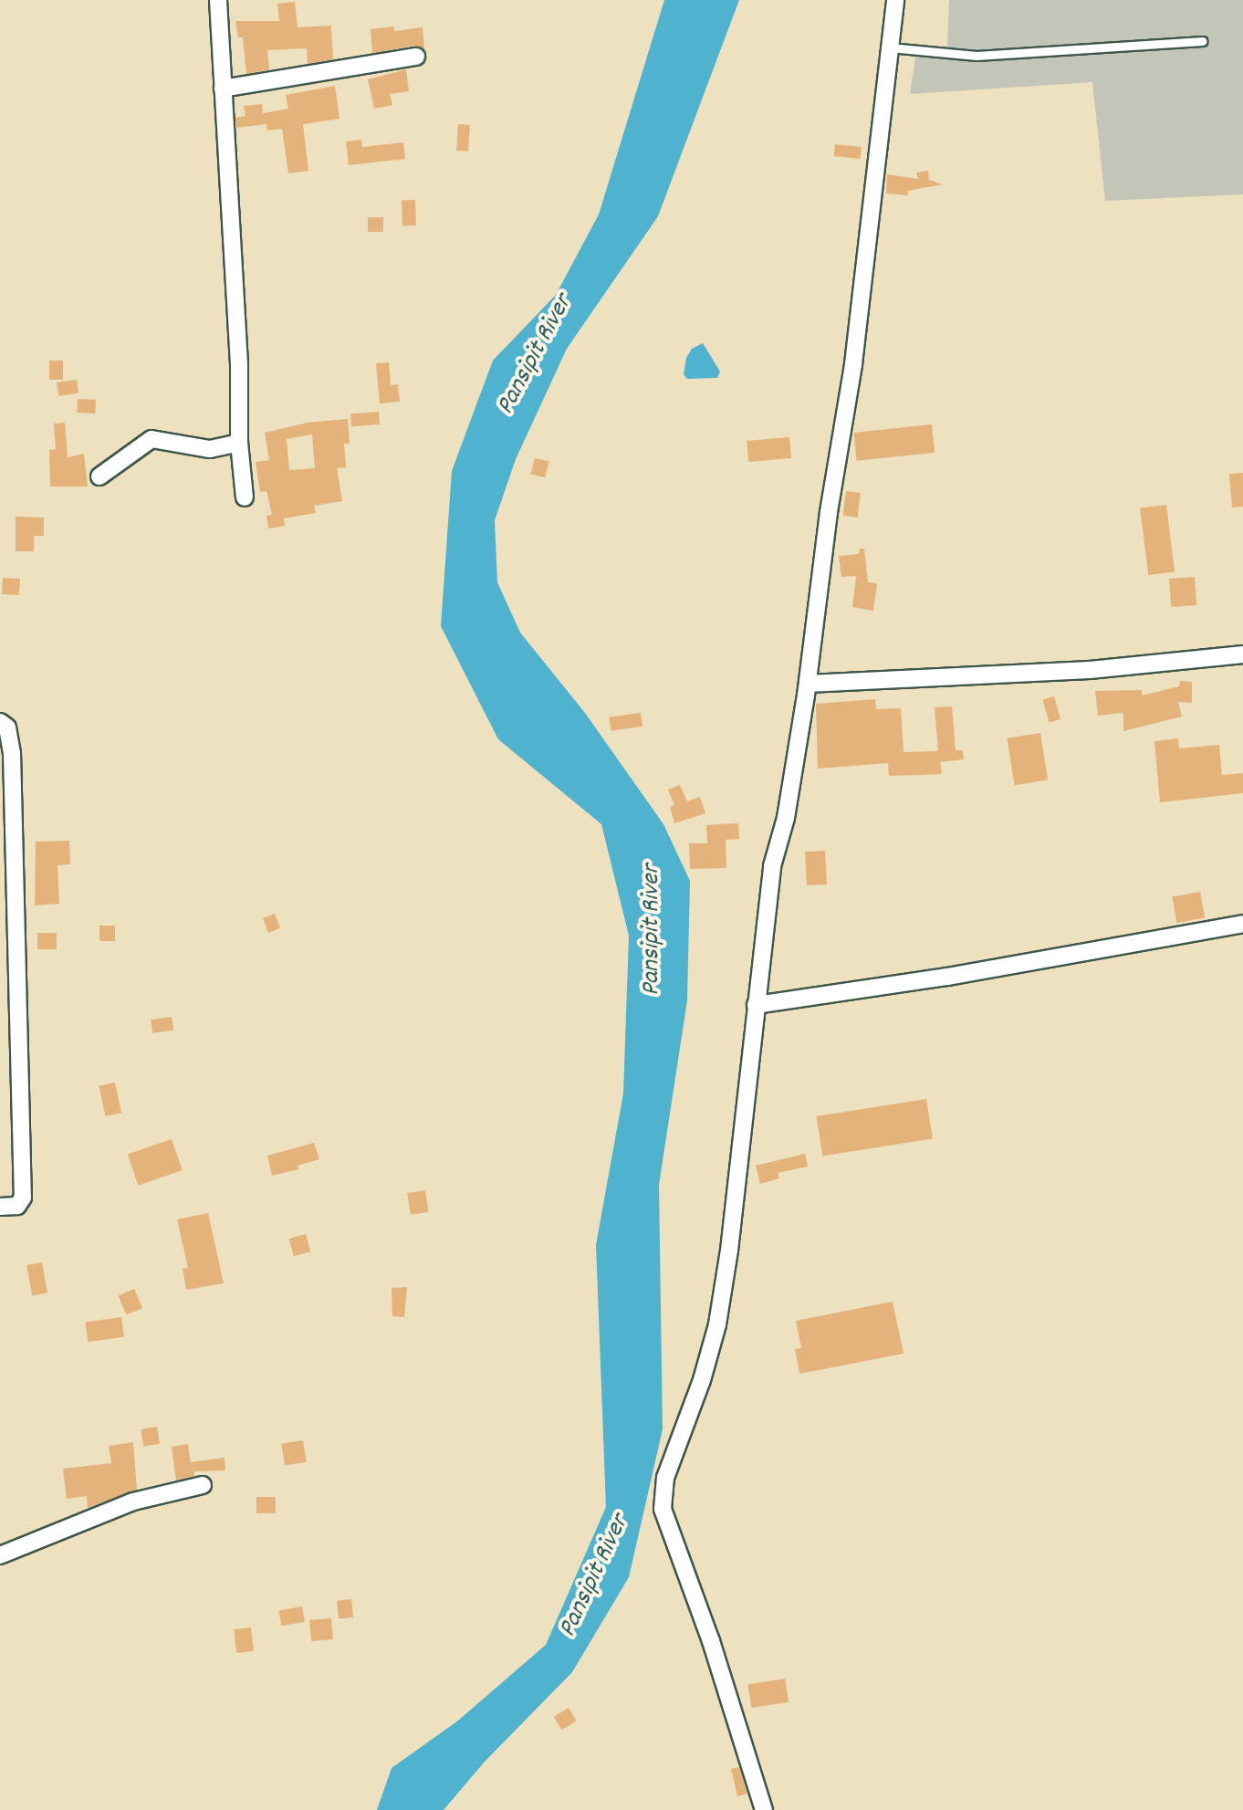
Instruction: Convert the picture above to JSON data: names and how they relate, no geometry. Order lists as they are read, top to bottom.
{
  "water": ["Pansipit River"]
}
